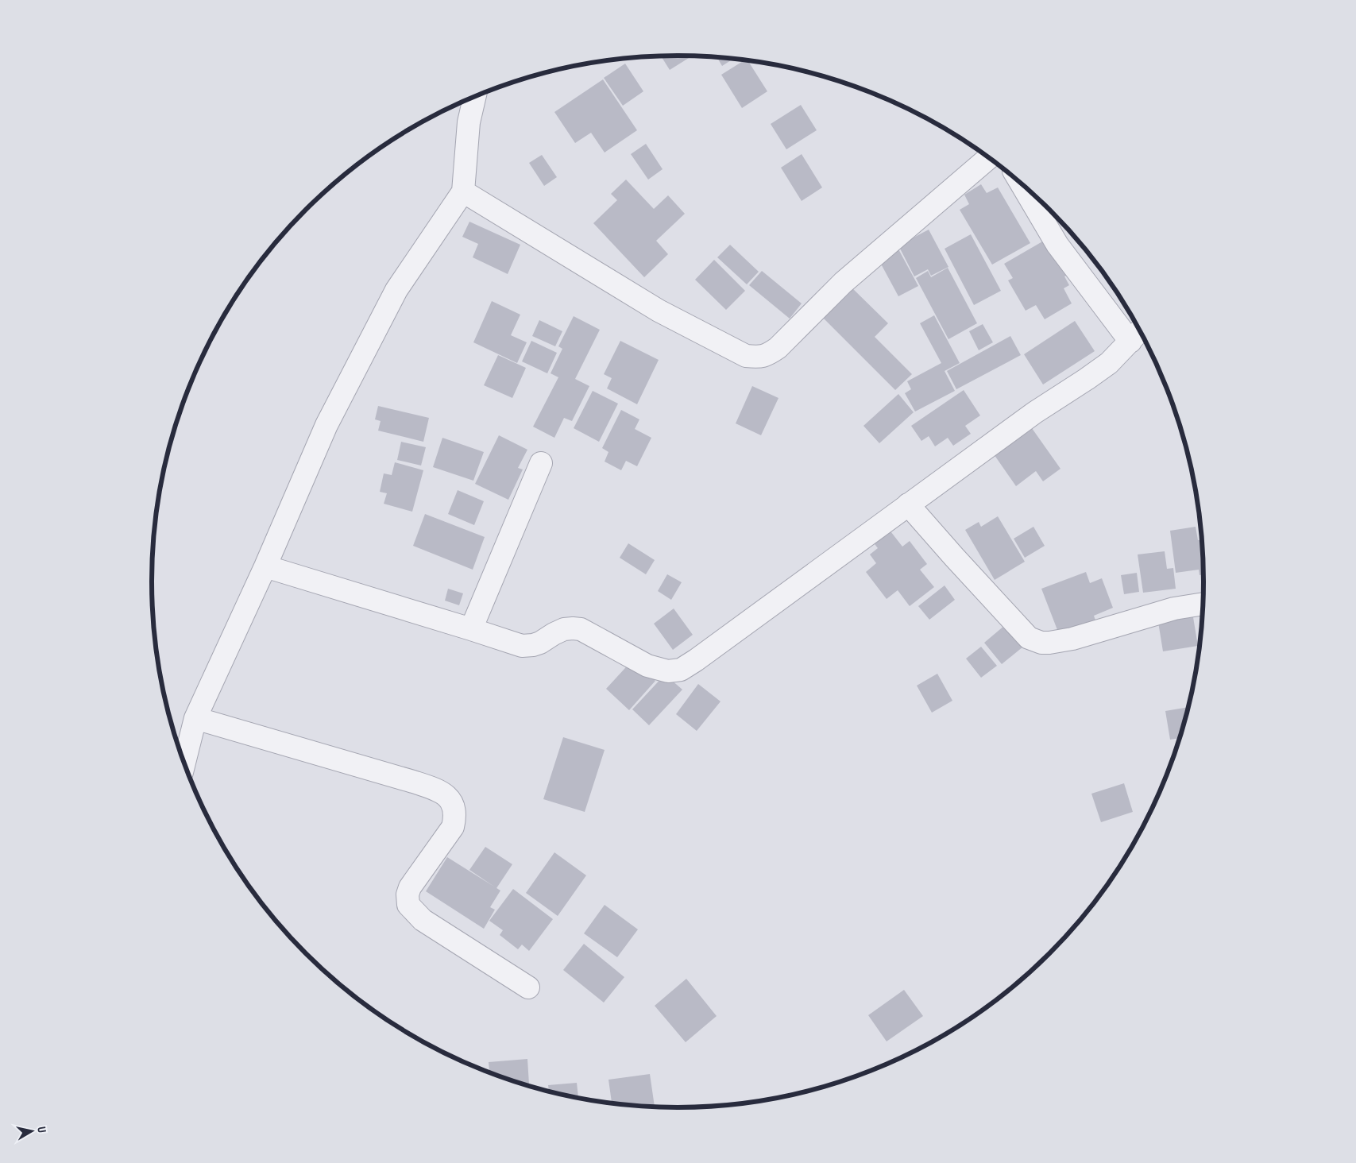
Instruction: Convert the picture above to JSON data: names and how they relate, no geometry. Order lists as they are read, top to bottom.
{
  "north": "right"
}
